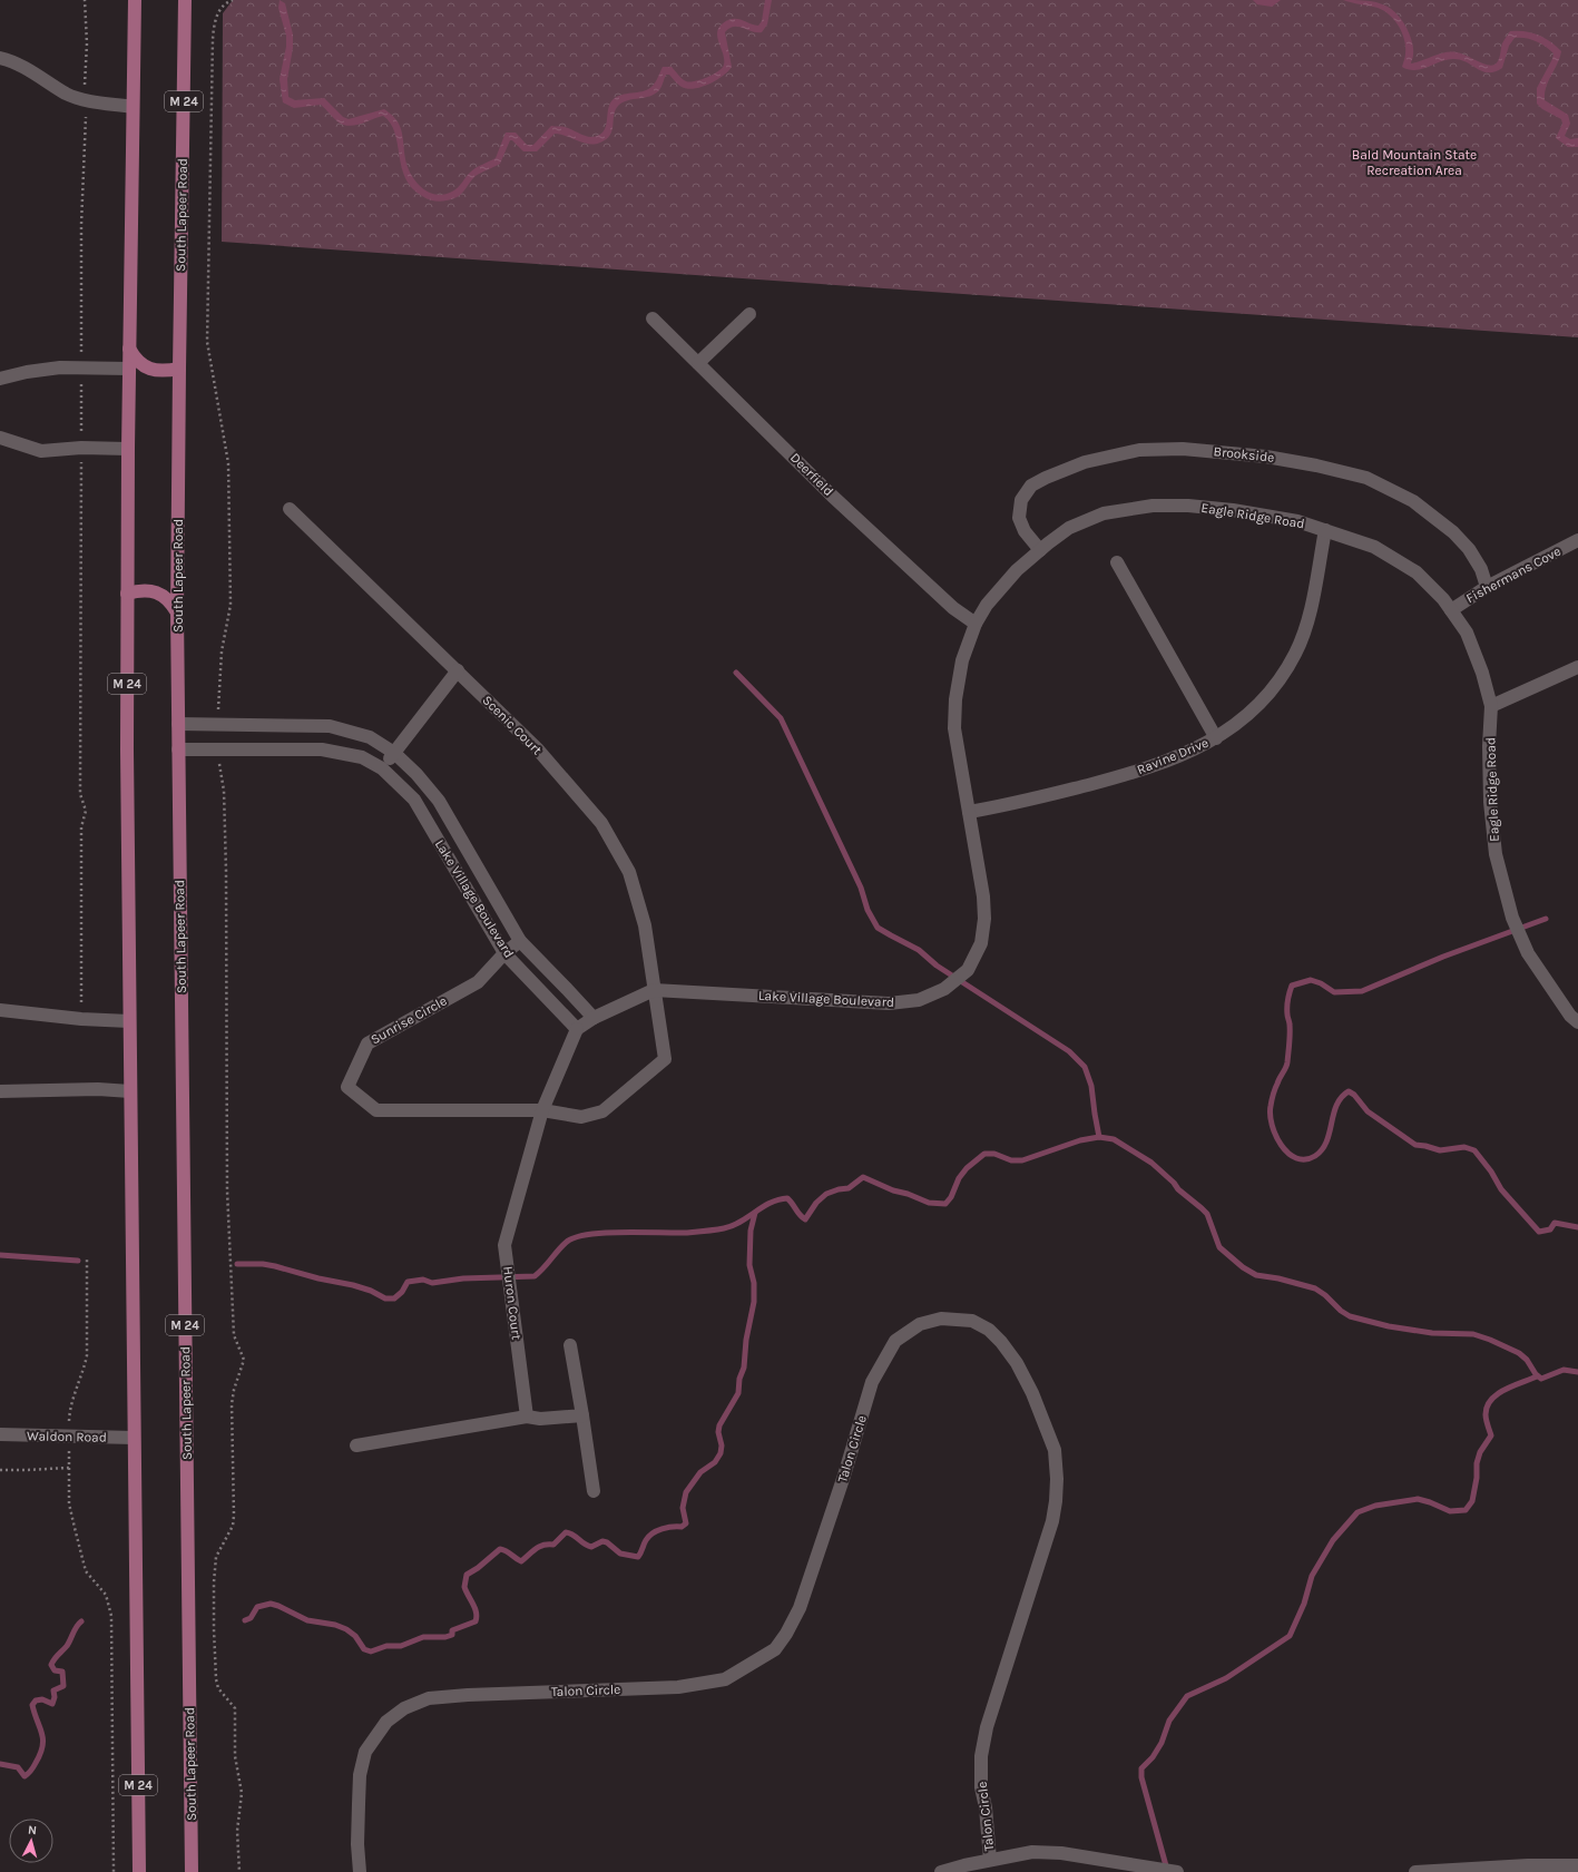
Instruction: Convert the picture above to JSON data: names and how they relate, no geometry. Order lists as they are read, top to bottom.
{
  "streets": {
    "main road": ["M 24", "South Lapeer Road"],
    "street": [
      "Brookside",
      "Deerfield",
      "Eagle Ridge Road",
      "Fishermans Cove",
      "Scenic Court",
      "Ravine Drive",
      "Lake Village Boulevard",
      "Sunrise Circle",
      "Huron Court",
      "Waldon Road",
      "Talon Circle"
    ]
  },
  "crossings": [
    ["M 24", "Waldon Road"],
    ["South Lapeer Road", "Lake Village Boulevard"],
    ["Brookside", "Eagle Ridge Road"],
    ["Brookside", "Fishermans Cove"],
    ["Deerfield", "Eagle Ridge Road"],
    ["Eagle Ridge Road", "Fishermans Cove"],
    ["Eagle Ridge Road", "Ravine Drive"],
    ["Eagle Ridge Road", "Lake Village Boulevard"],
    ["Scenic Court", "Lake Village Boulevard"],
    ["Scenic Court", "Sunrise Circle"],
    ["Scenic Court", "Huron Court"],
    ["Ravine Drive", "Lake Village Boulevard"],
    ["Lake Village Boulevard", "Sunrise Circle"],
    ["Lake Village Boulevard", "Huron Court"],
    ["Sunrise Circle", "Huron Court"]
  ],
  "parks": ["Bald Mountain State Recreation Area"],
  "north": "top"
}
